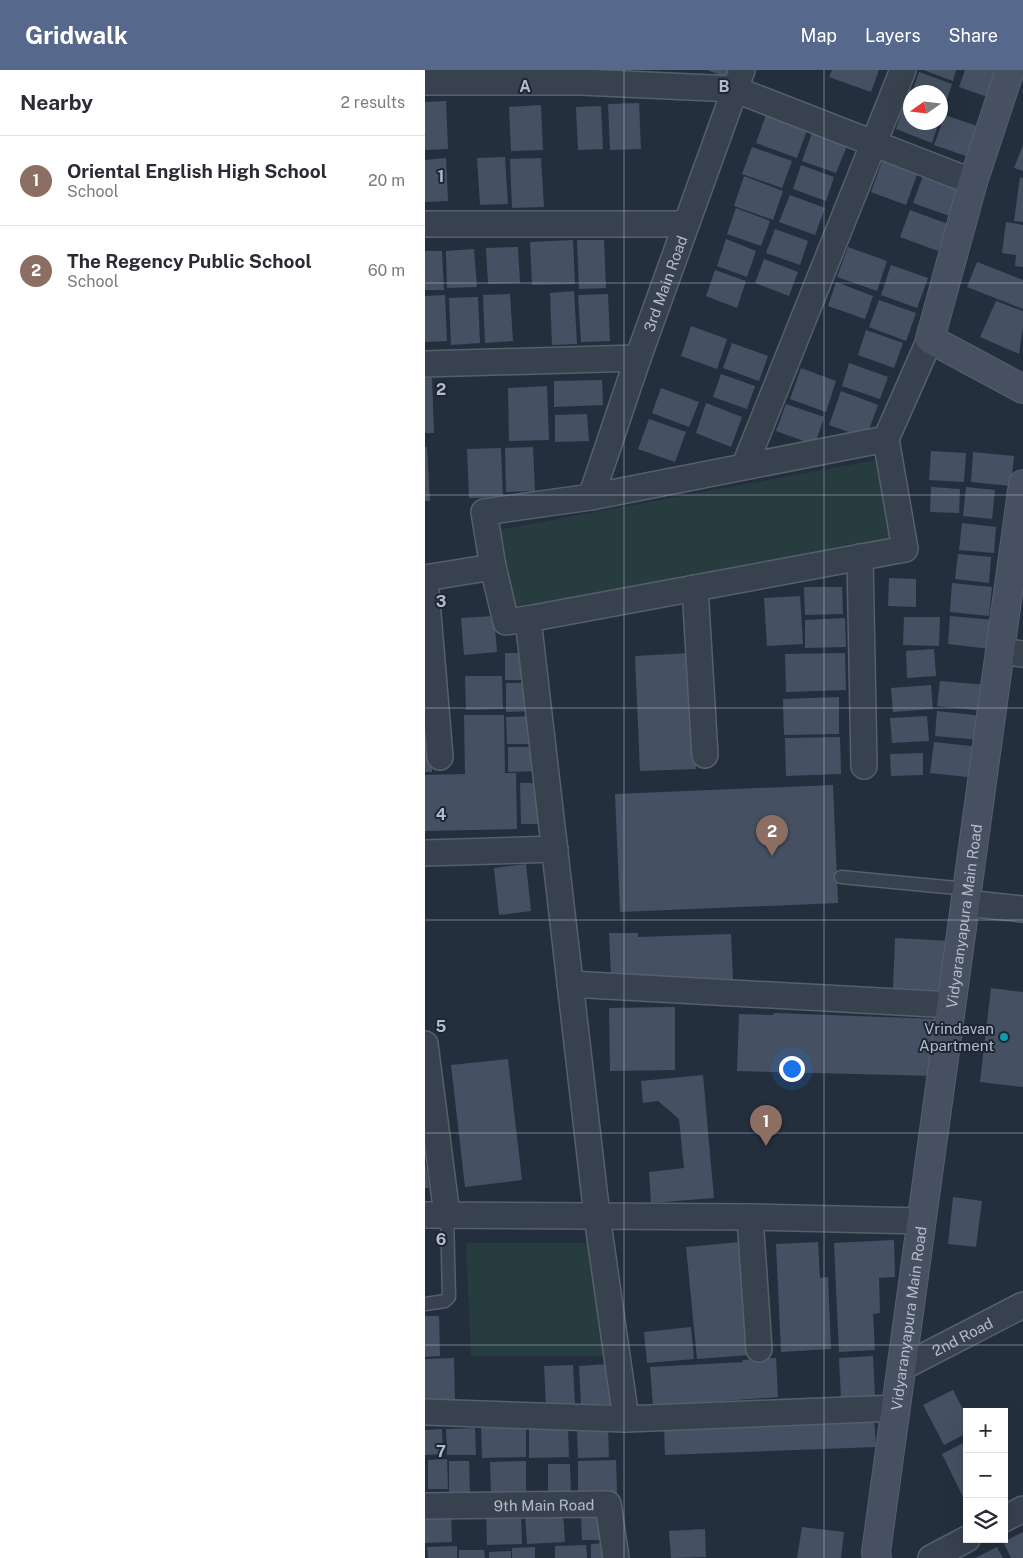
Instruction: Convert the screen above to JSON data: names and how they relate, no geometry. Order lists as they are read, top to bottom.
{
  "streets": {
    "main road": ["Vidyaranyapura Main Road"],
    "street": ["3rd Main Road", "2nd Road", "9th Main Road"]
  },
  "crossings": [
    ["Vidyaranyapura Main Road", "2nd Road"]
  ],
  "places": ["Vrindavan Apartment"],
  "north": "left",
  "page": {
    "header": "Gridwalk",
    "nav": ["Map", "Layers", "Share"],
    "heading": ["Nearby", "2 results"],
    "list": [
      {
        "mark": "1",
        "name": "Oriental English High School",
        "note": "School",
        "value": "20 m"
      },
      {
        "mark": "2",
        "name": "The Regency Public School",
        "note": "School",
        "value": "60 m"
      }
    ],
    "pins": ["2", "1"],
    "map_buttons": ["+", "−"]
  },
  "grid": {
    "columns": ["A", "B"],
    "rows": [
      "1",
      "2",
      "3",
      "4",
      "5",
      "6",
      "7"
    ]
  }
}
